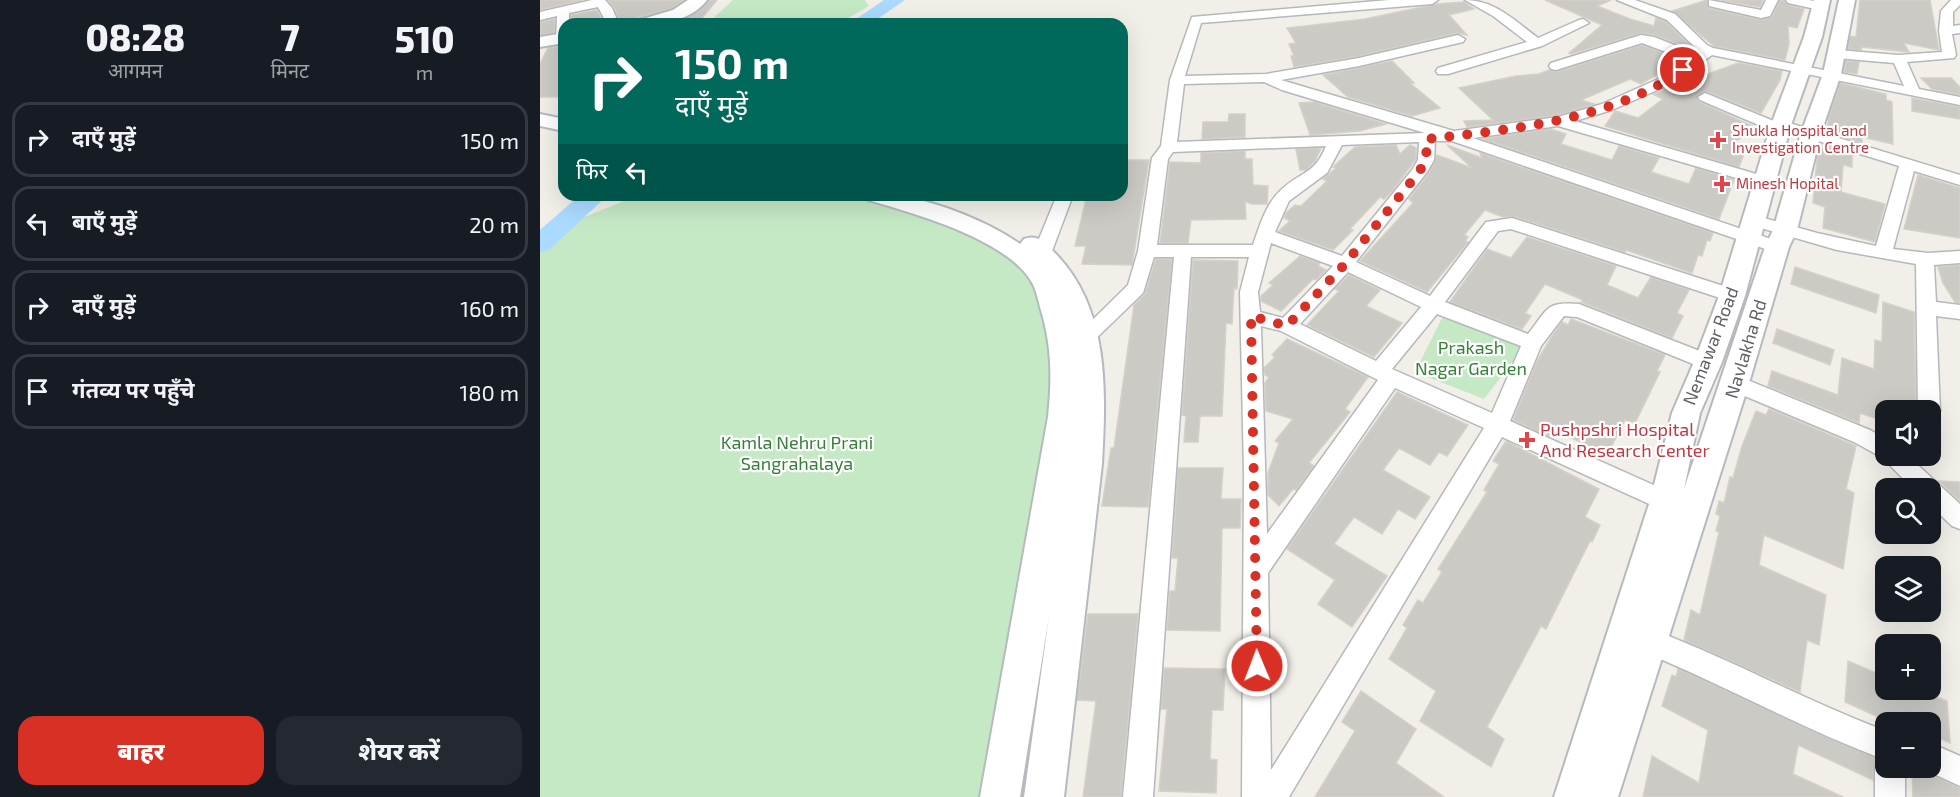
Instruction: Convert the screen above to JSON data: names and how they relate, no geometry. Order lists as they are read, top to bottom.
{
  "streets": {
    "main road": ["Nemawar Road", "Navlakha Rd"]
  },
  "parks": ["Prakash Nagar Garden", "Kamla Nehru Prani Sangrahalaya"],
  "places": {
    "health": ["Shukla Hospital and Investigation Centre", "Minesh Hopital", "Pushpshri Hospital And Research Center"]
  },
  "page": {
    "eta": [
      "08:28",
      "आगमन",
      "7",
      "मिनट",
      "510",
      "m"
    ],
    "turn": ["150 m", "दाएँ मुड़ें"],
    "list": [
      {
        "name": "दाएँ मुड़ें",
        "value": "150 m"
      },
      {
        "name": "बाएँ मुड़ें",
        "value": "20 m"
      },
      {
        "name": "दाएँ मुड़ें",
        "value": "160 m"
      },
      {
        "name": "गंतव्य पर पहुँचे",
        "value": "180 m"
      }
    ],
    "then": "फिर",
    "map_buttons": ["+", "−"],
    "buttons": ["बाहर", "शेयर करें"]
  }
}
